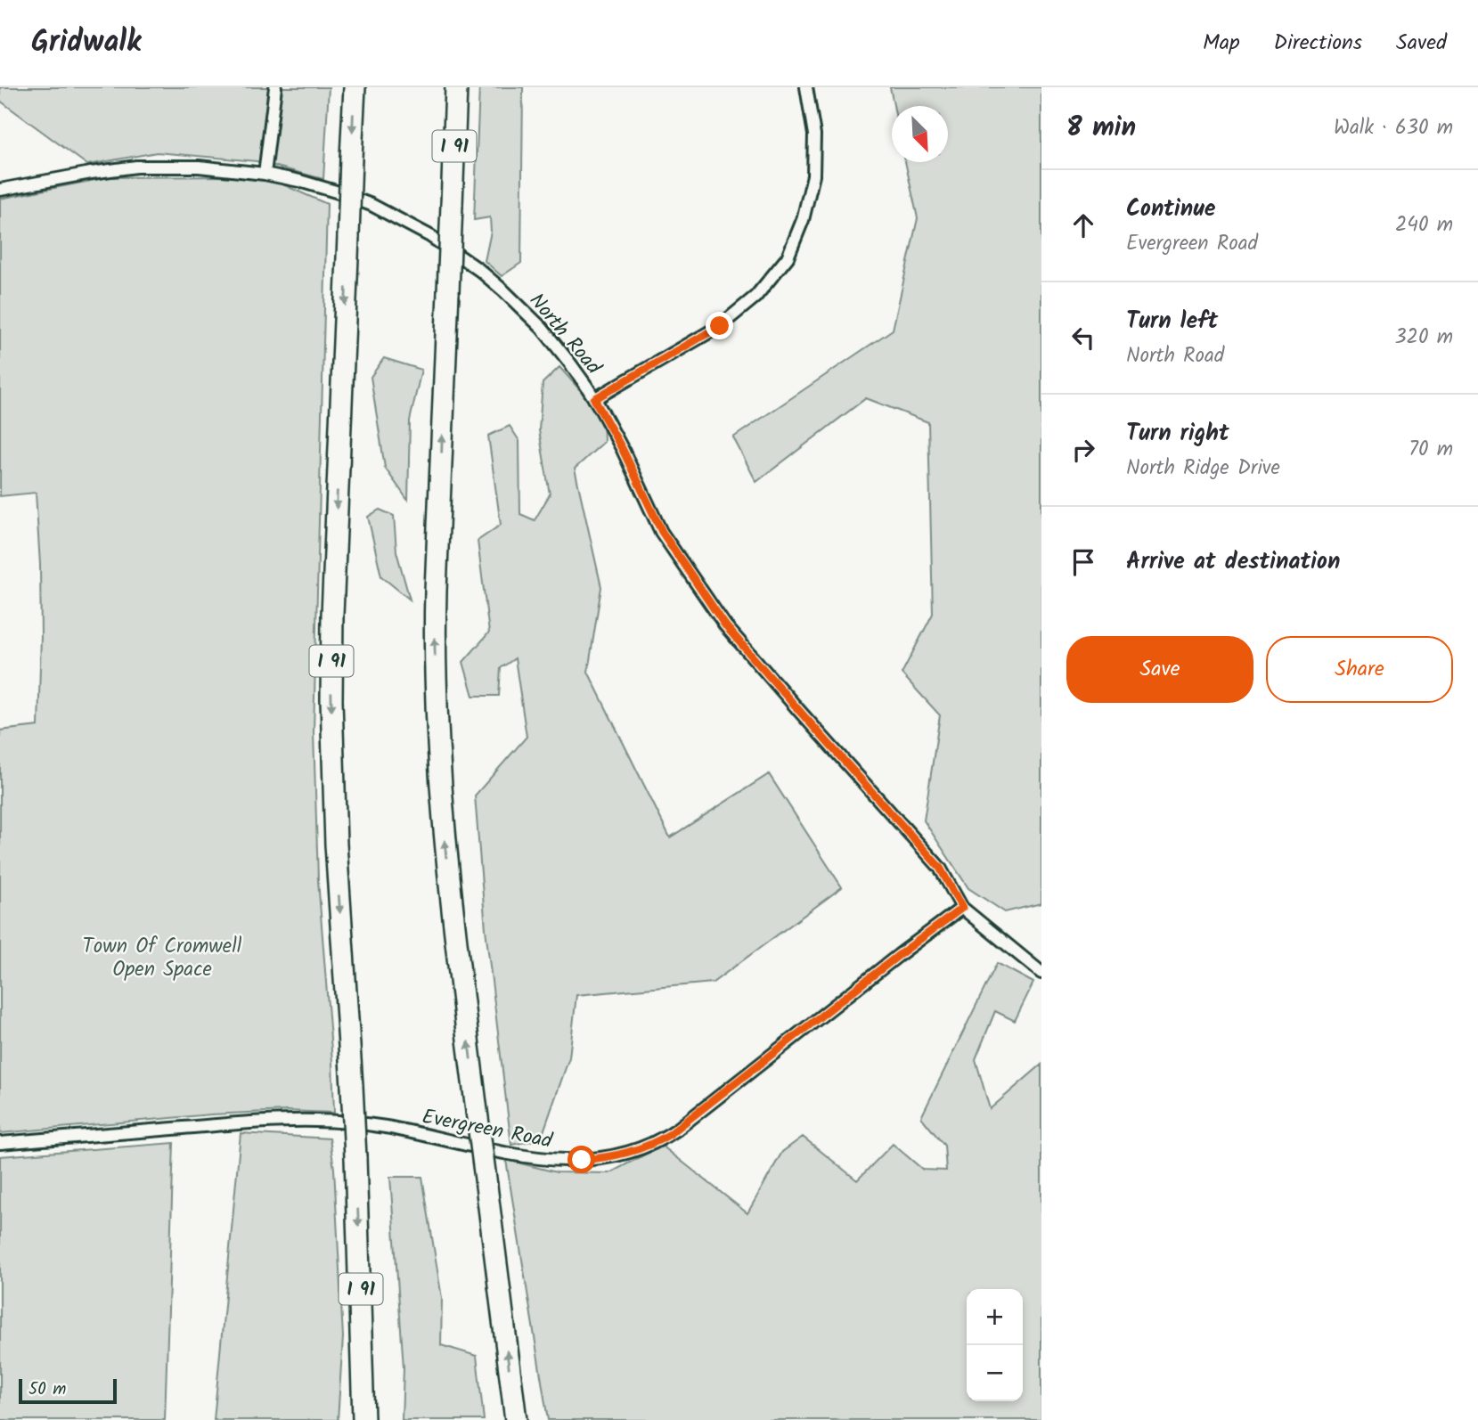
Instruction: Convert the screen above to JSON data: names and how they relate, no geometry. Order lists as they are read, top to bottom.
{
  "streets": {
    "highway": ["I 91"],
    "street": ["North Road", "Evergreen Road"]
  },
  "crossings": [
    ["North Road", "Evergreen Road"]
  ],
  "parks": ["Town Of Cromwell Open Space"],
  "scale_bar": "50 m",
  "north": "bottom right",
  "page": {
    "header": "Gridwalk",
    "nav": ["Map", "Directions", "Saved"],
    "heading": ["8 min", "Walk · 630 m"],
    "list": [
      ["Continue", "Evergreen Road", "240 m"],
      ["Turn left", "North Road", "320 m"],
      ["Turn right", "North Ridge Drive", "70 m"],
      "Arrive at destination"
    ],
    "buttons": ["Save", "Share"],
    "map_buttons": ["+", "−"],
    "scale": "50 m"
  }
}
